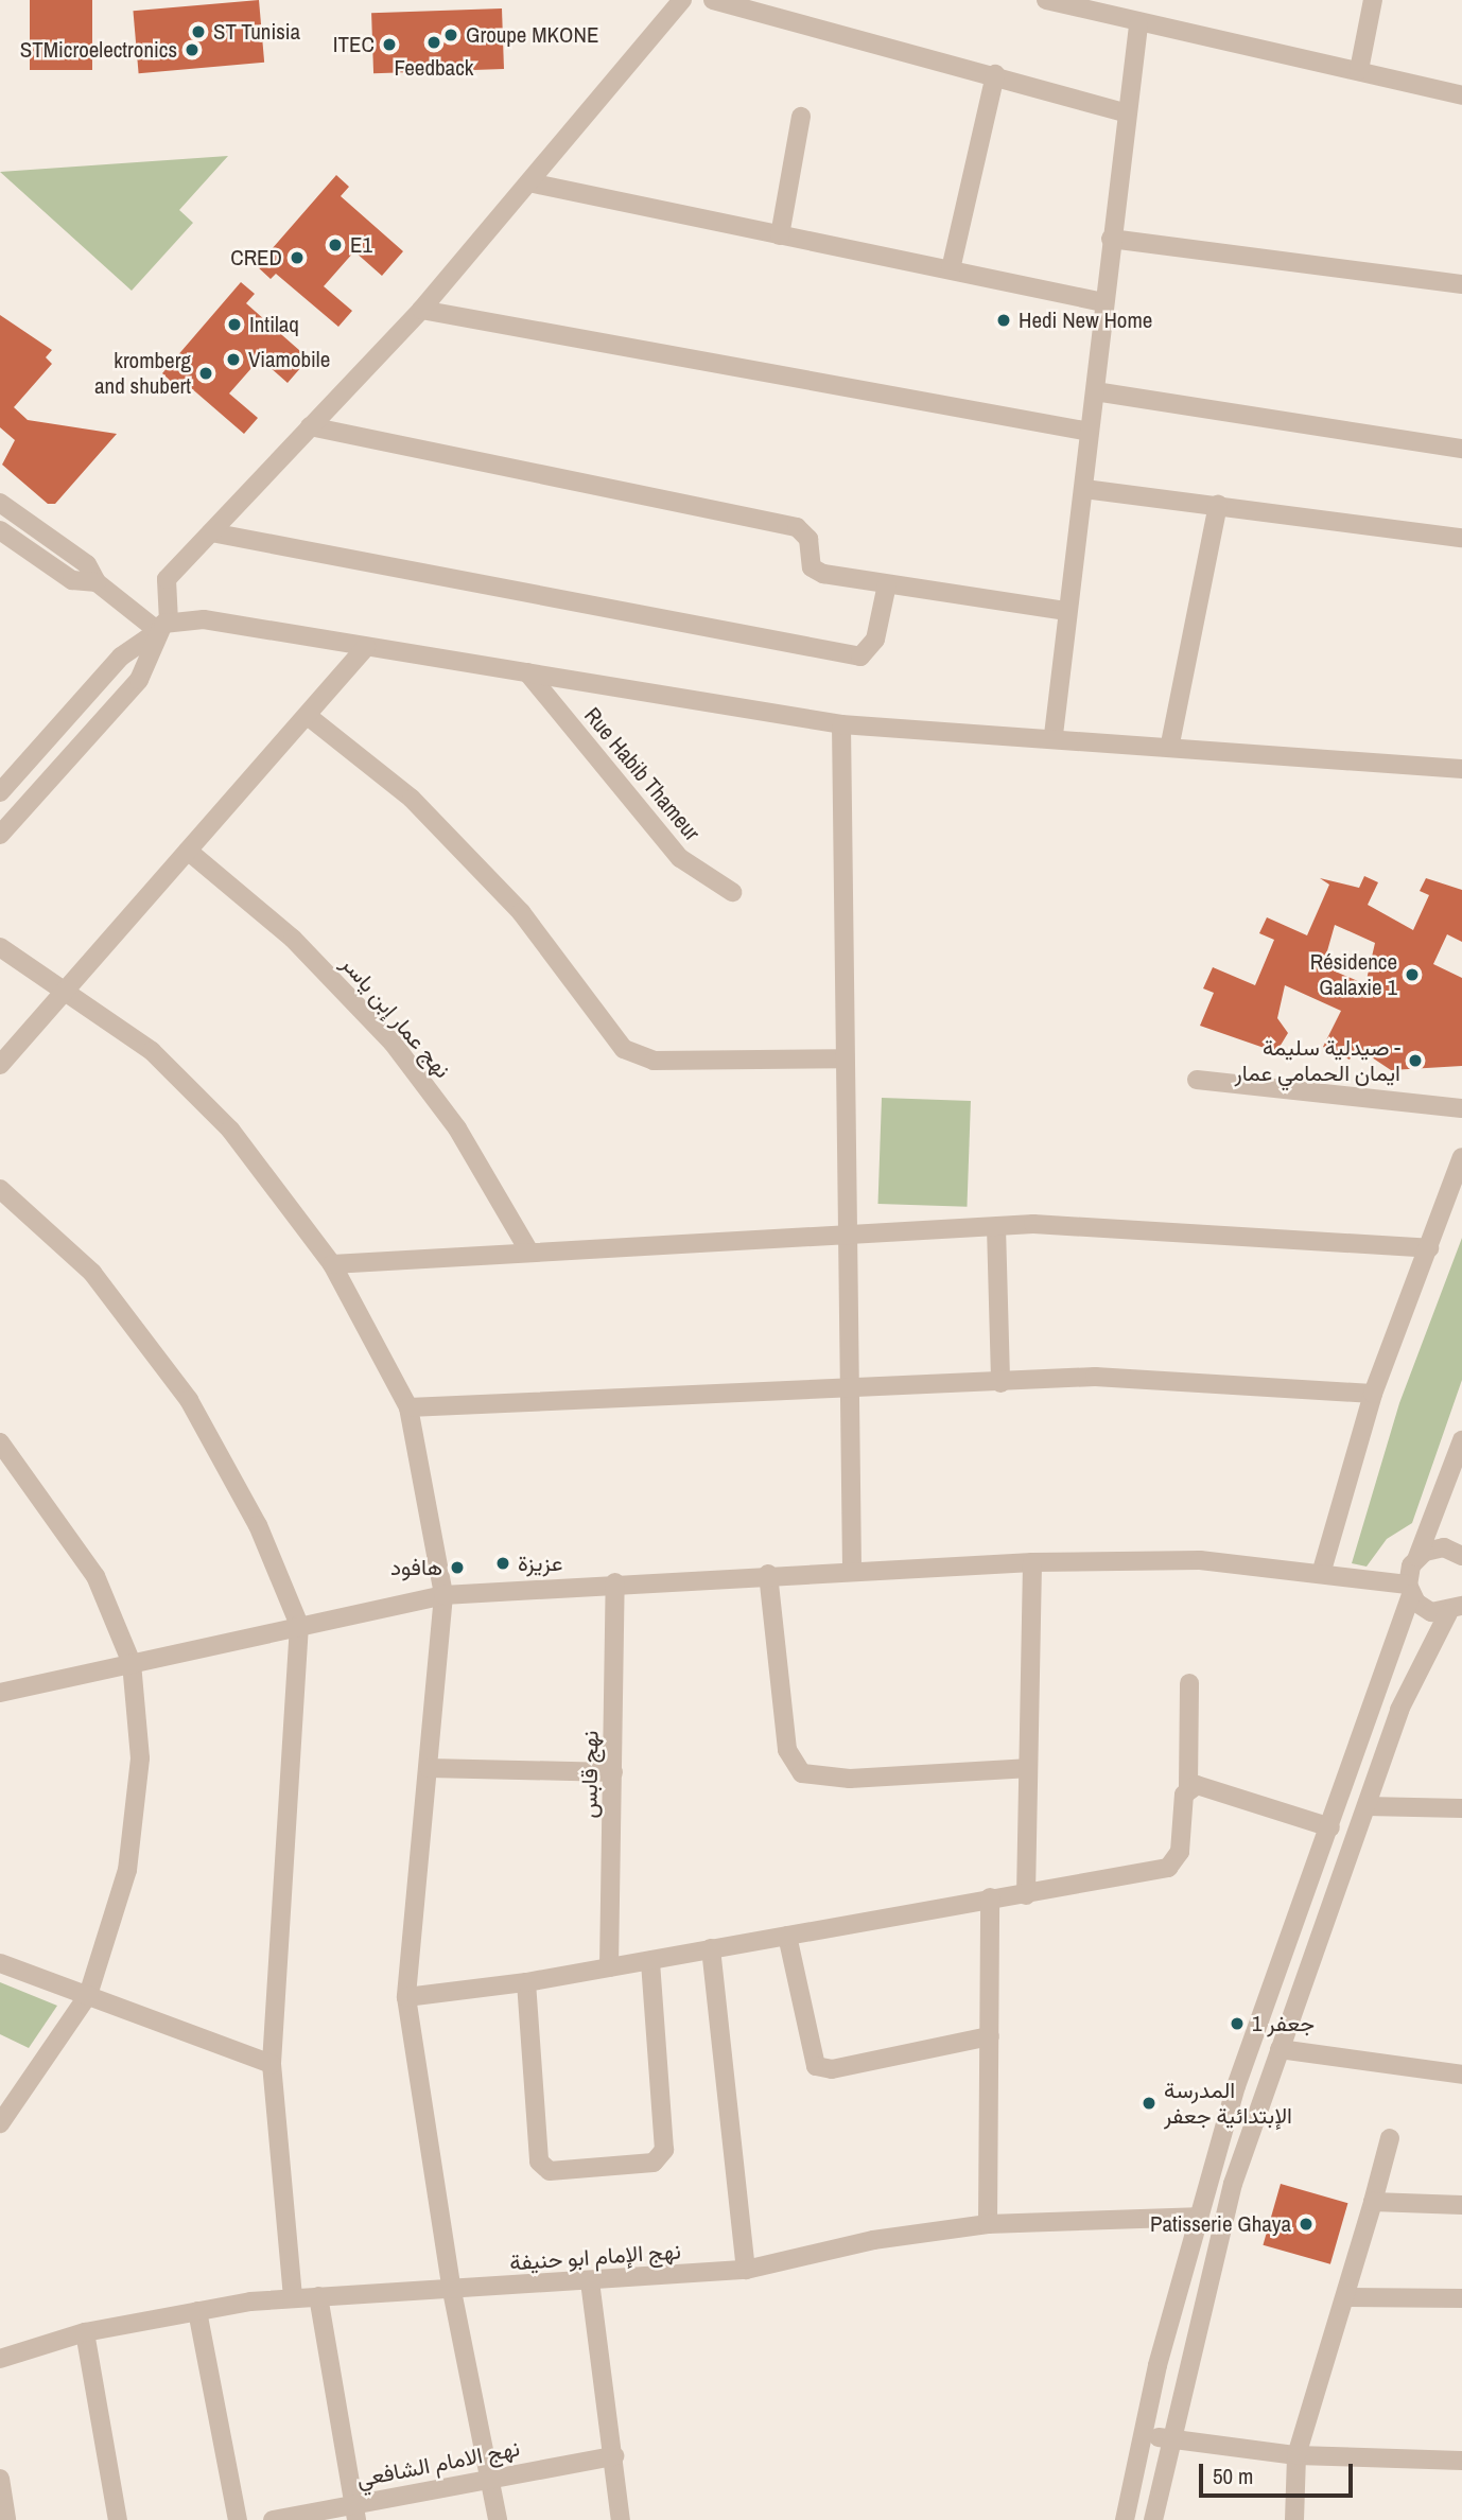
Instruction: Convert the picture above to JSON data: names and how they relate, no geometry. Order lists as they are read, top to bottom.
{
  "streets": {
    "street": [
      "Rue Habib Thameur",
      "نهج عمار إبن ياسر",
      "نهج قابس",
      "نهج الإمام ابو حنيفة",
      "نهج الامام الشافعي"
    ]
  },
  "places": [
    "ST Tunisia",
    "Groupe MKONE",
    "Feedback",
    "ITEC",
    "STMicroelectronics",
    "E1",
    "CRED",
    "Hedi New Home",
    "Intilaq",
    "Viamobile",
    "kromberg and shubert",
    "Résidence Galaxie 1",
    "صيدلية سليمة - ايمان الحمامي عمار",
    "عزيزة",
    "هافود",
    "جعفر 1",
    "المدرسة الإبتدائية جعفر",
    "Patisserie Ghaya"
  ],
  "scale_bar": "50 m"
}
